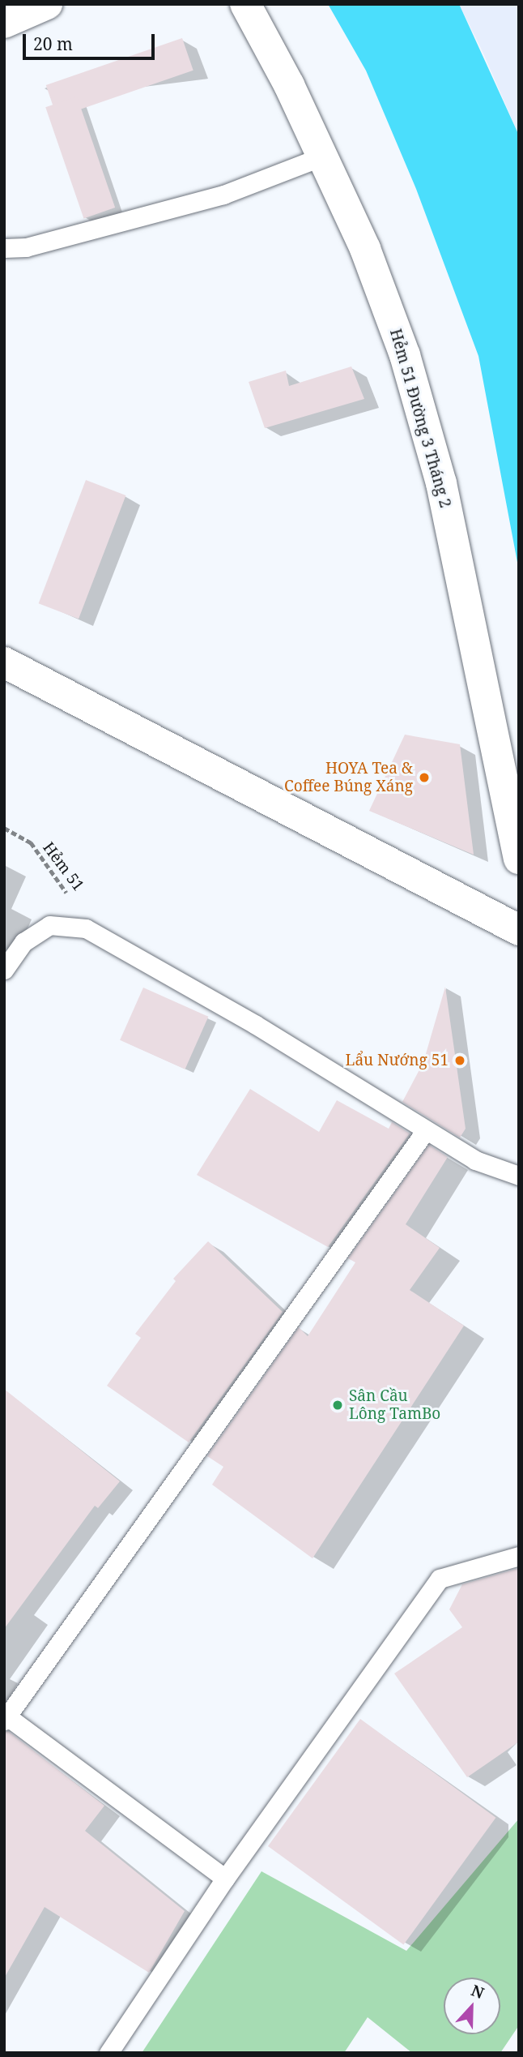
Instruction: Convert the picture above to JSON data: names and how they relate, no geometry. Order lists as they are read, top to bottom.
{
  "streets": {
    "street": ["Hẻm 51 Đường 3 Tháng 2"],
    "path": ["Hẻm 51"]
  },
  "places": ["HOYA Tea & Coffee Búng Xáng", "Lẩu Nướng 51", "Sân Cầu Lông TamBo"],
  "scale_bar": "20 m",
  "north": "top"
}
